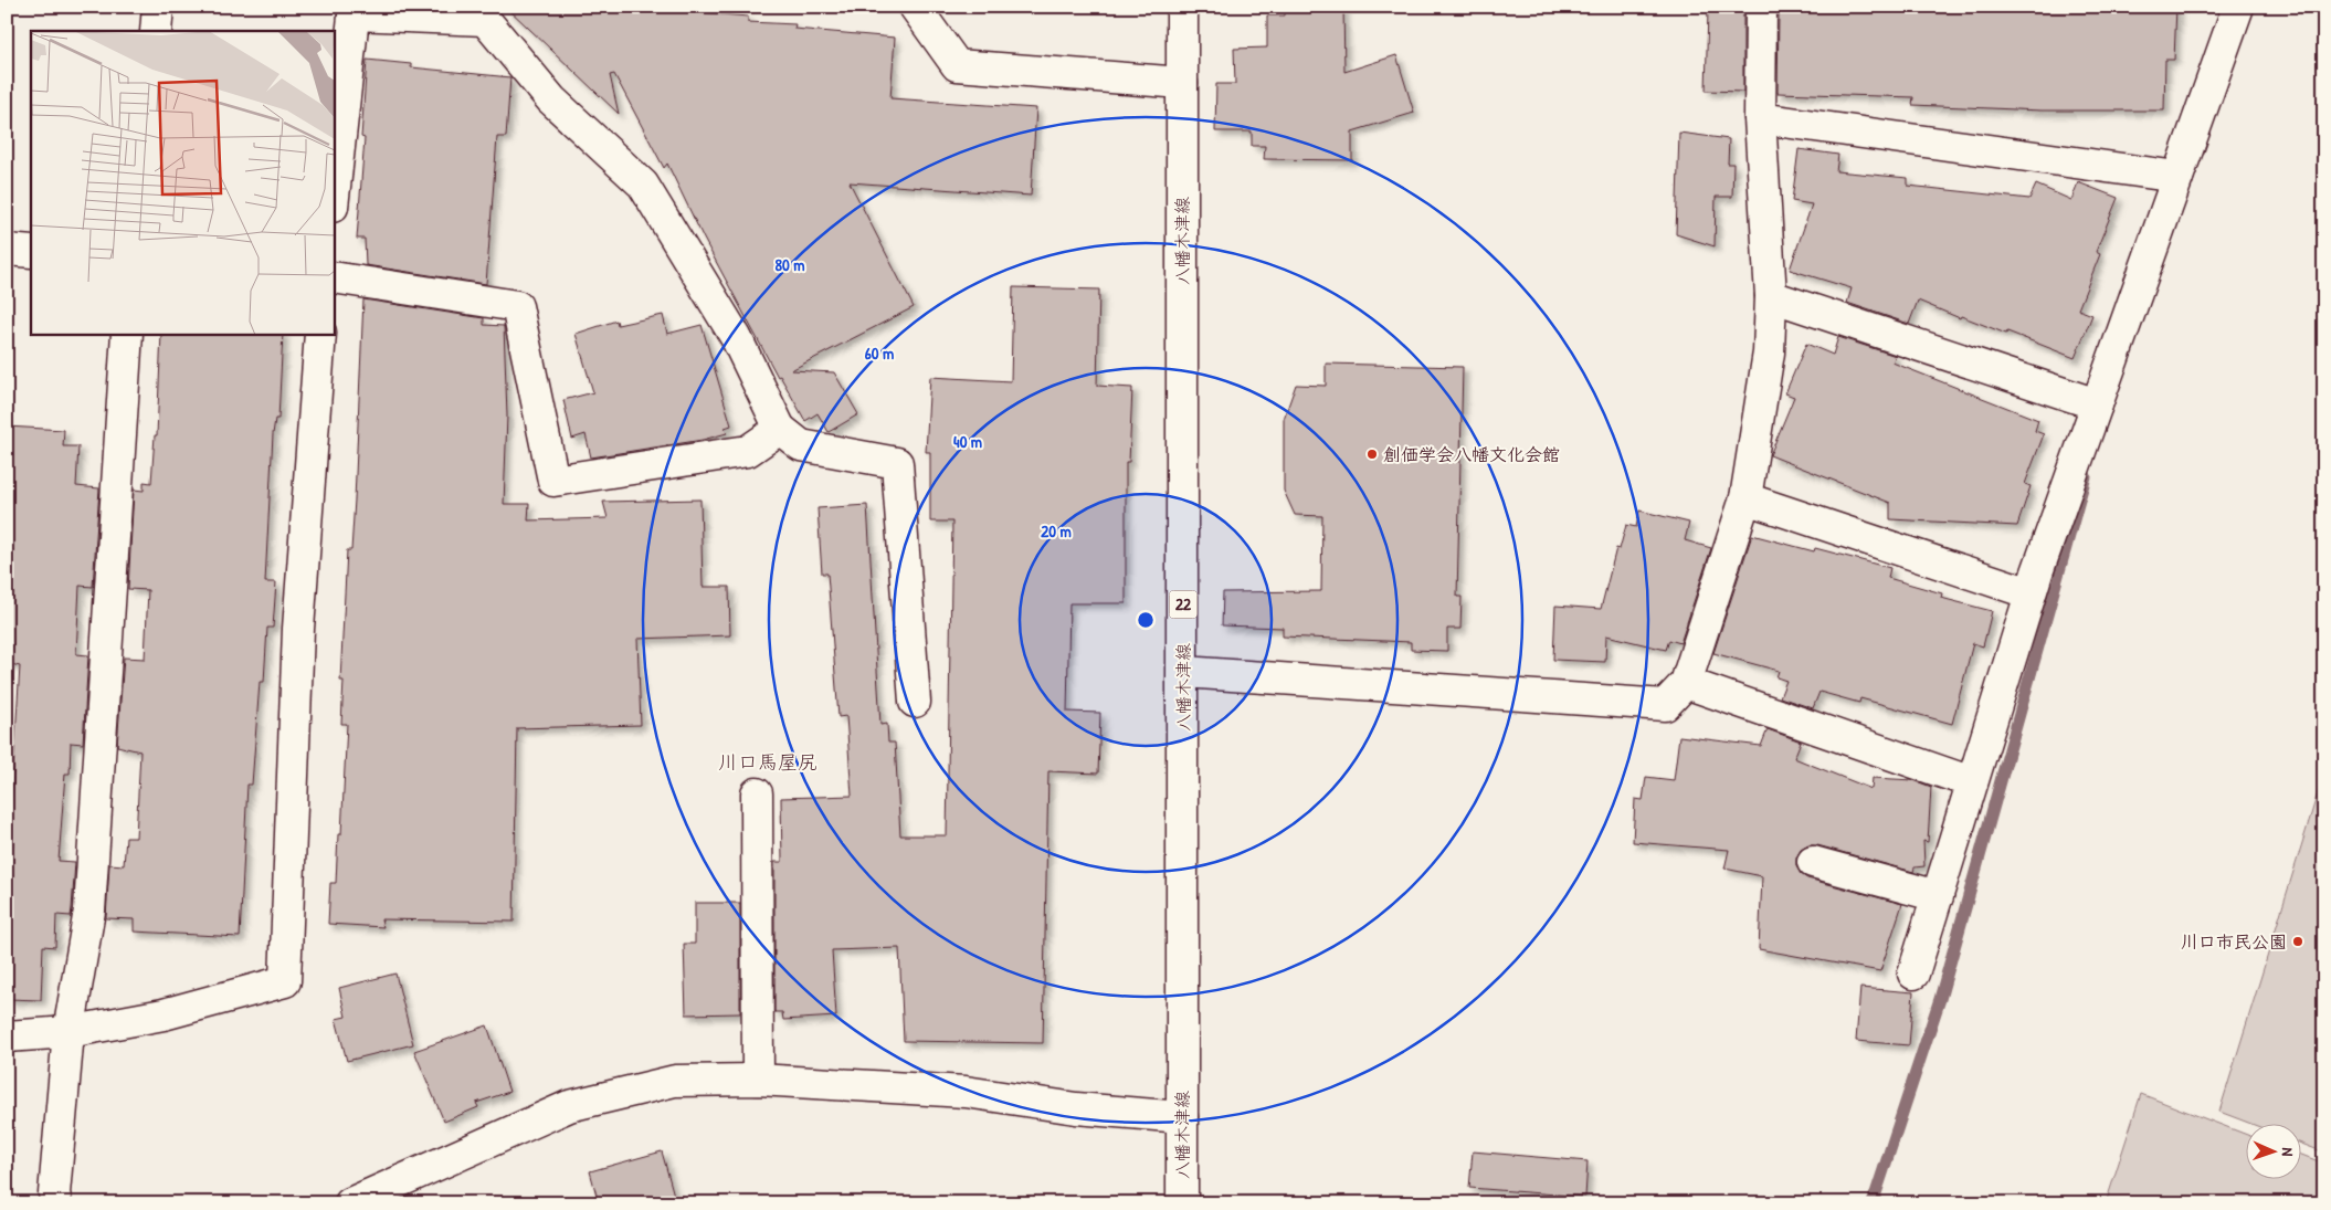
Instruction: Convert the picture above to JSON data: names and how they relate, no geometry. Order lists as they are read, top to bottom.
{
  "streets": {
    "street": ["八幡木津線", "22"]
  },
  "districts": ["川口馬屋尻"],
  "places": ["創価学会八幡文化会館", "川口市民公園"],
  "north": "right",
  "rings": [
    "80 m",
    "60 m",
    "40 m",
    "20 m"
  ]
}
